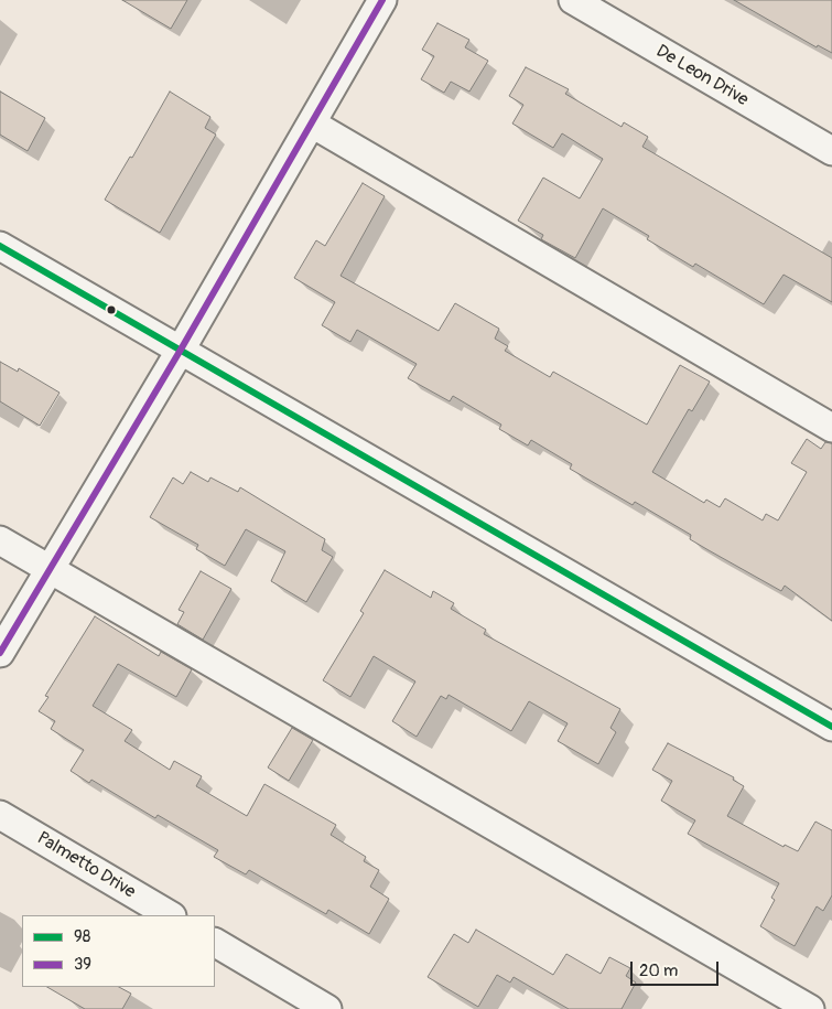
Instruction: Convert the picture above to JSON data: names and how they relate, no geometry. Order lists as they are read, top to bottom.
{
  "streets": {
    "street": ["De Leon Drive", "Palmetto Drive"]
  },
  "lines": ["transit line 39", "transit line 98"],
  "legend": ["98", "39"],
  "scale_bar": "20 m"
}
